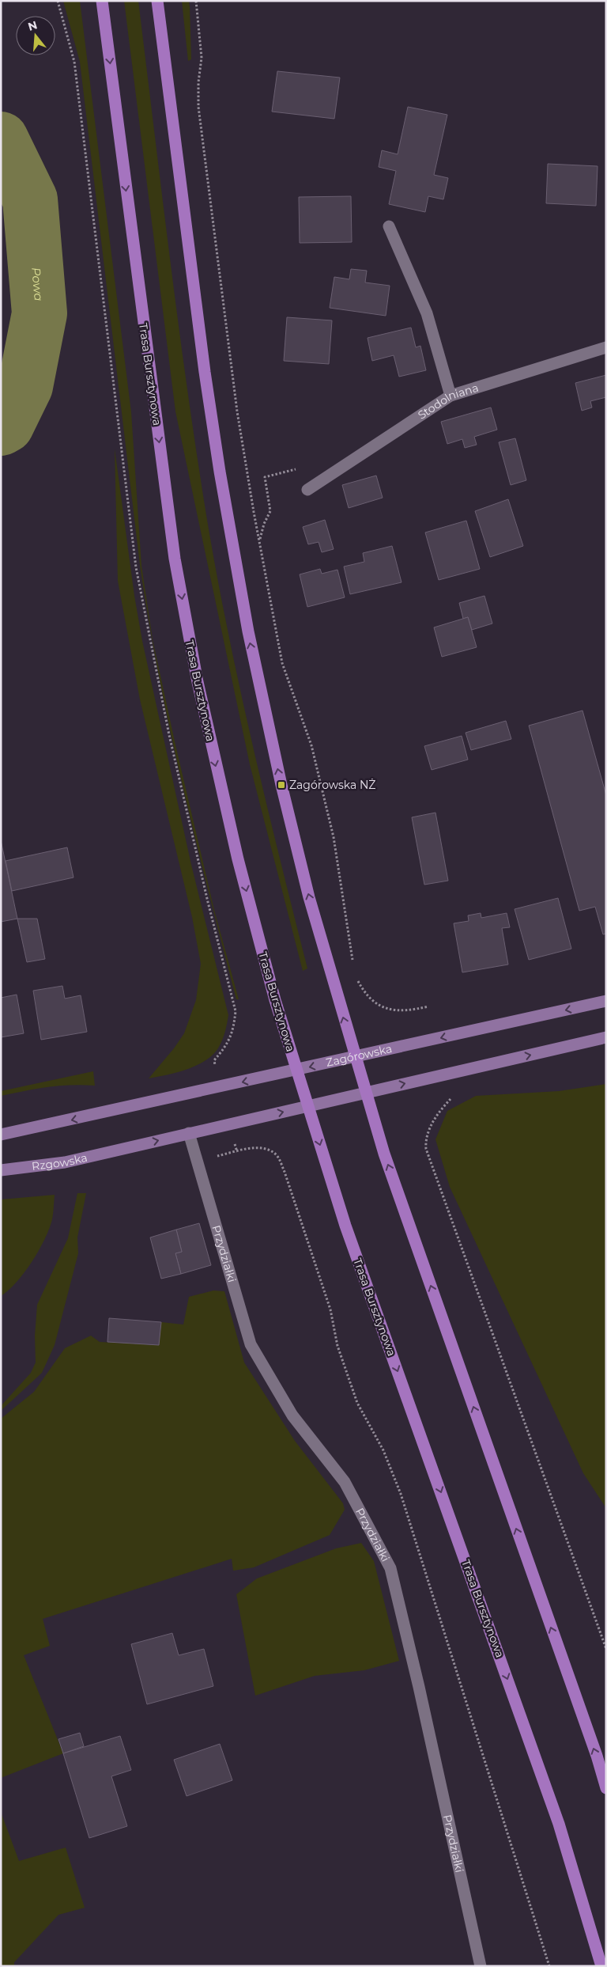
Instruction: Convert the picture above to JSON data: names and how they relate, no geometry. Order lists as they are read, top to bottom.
{
  "streets": {
    "main road": ["Trasa Bursztynowa"],
    "street": [
      "Stodolniana",
      "Zagórowska",
      "Rzgowska",
      "Przydziałki"
    ]
  },
  "crossings": [
    ["Trasa Bursztynowa", "Zagórowska"],
    ["Rzgowska", "Przydziałki"]
  ],
  "one_way": ["Rzgowska"],
  "water": ["Powa"],
  "places": {
    "transit": ["Zagórowska NŻ"]
  },
  "north": "top"
}
